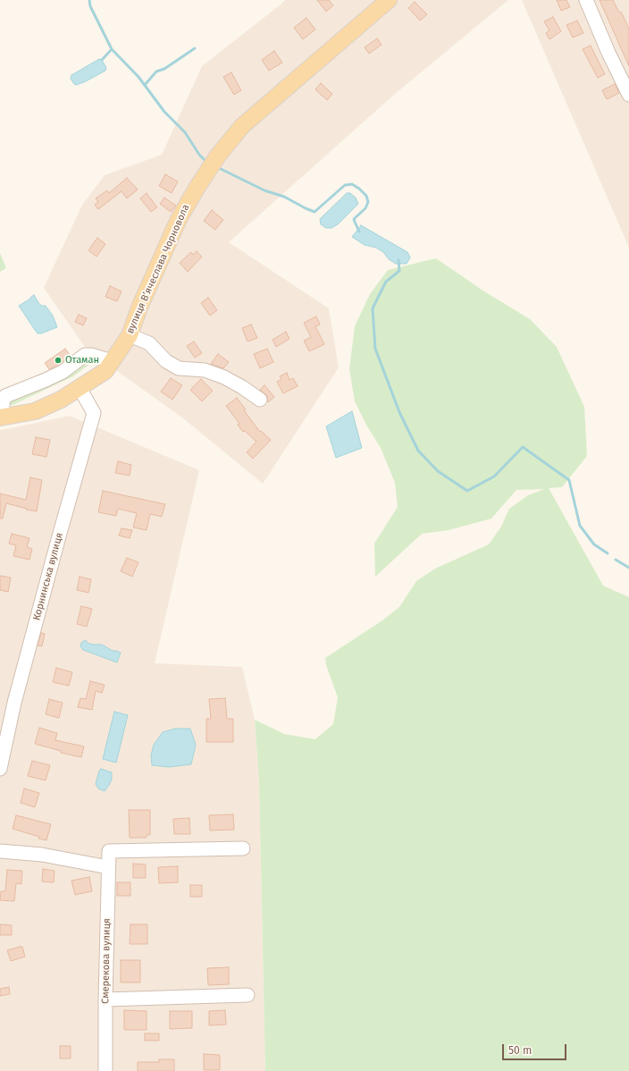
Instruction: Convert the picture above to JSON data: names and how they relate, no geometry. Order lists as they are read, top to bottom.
{
  "streets": {
    "main road": ["вулиця Вʼячеслава Чорновола"],
    "street": ["Корнинська вулиця", "Смерекова вулиця"]
  },
  "crossings": [
    ["вулиця Вʼячеслава Чорновола", "Корнинська вулиця"]
  ],
  "places": ["Отаман"],
  "scale_bar": "50 m"
}
